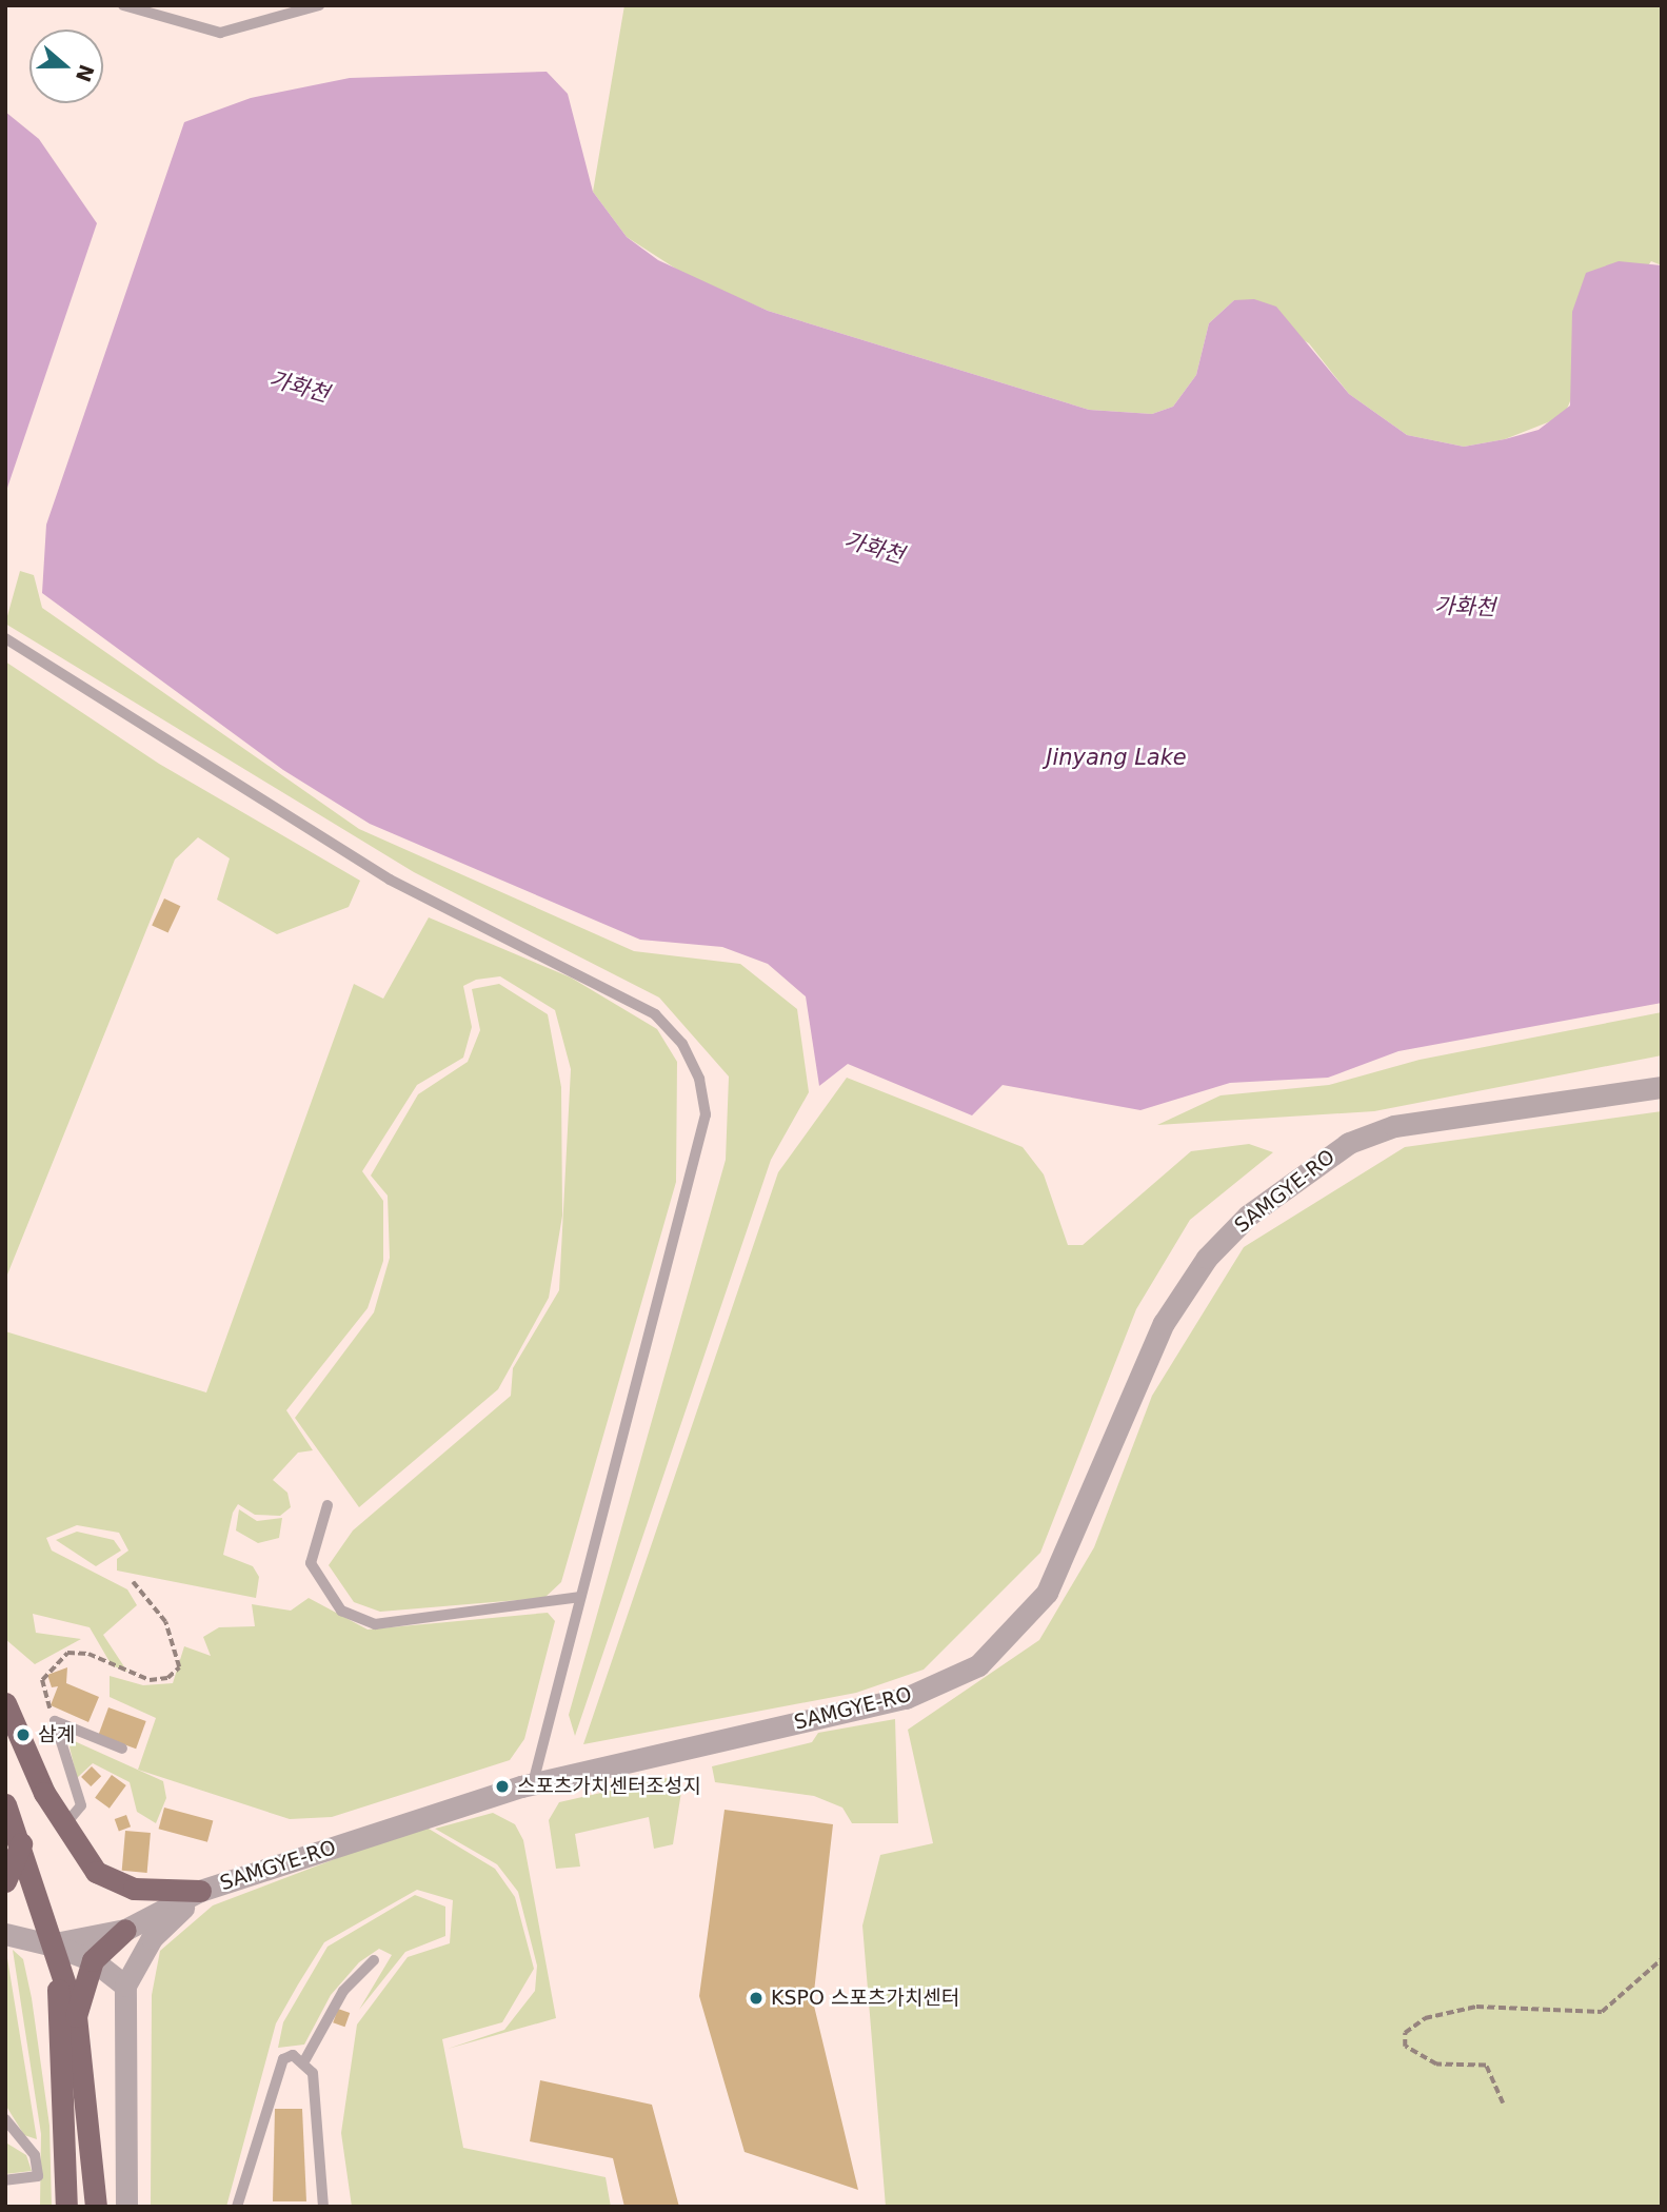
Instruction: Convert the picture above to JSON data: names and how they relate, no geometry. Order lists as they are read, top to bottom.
{
  "streets": {
    "street": ["SAMGYE-RO"]
  },
  "water": ["가화천", "Jinyang Lake"],
  "places": ["삼계", "스포츠가치센터조성지", "KSPO 스포츠가치센터"],
  "north": "right"
}
